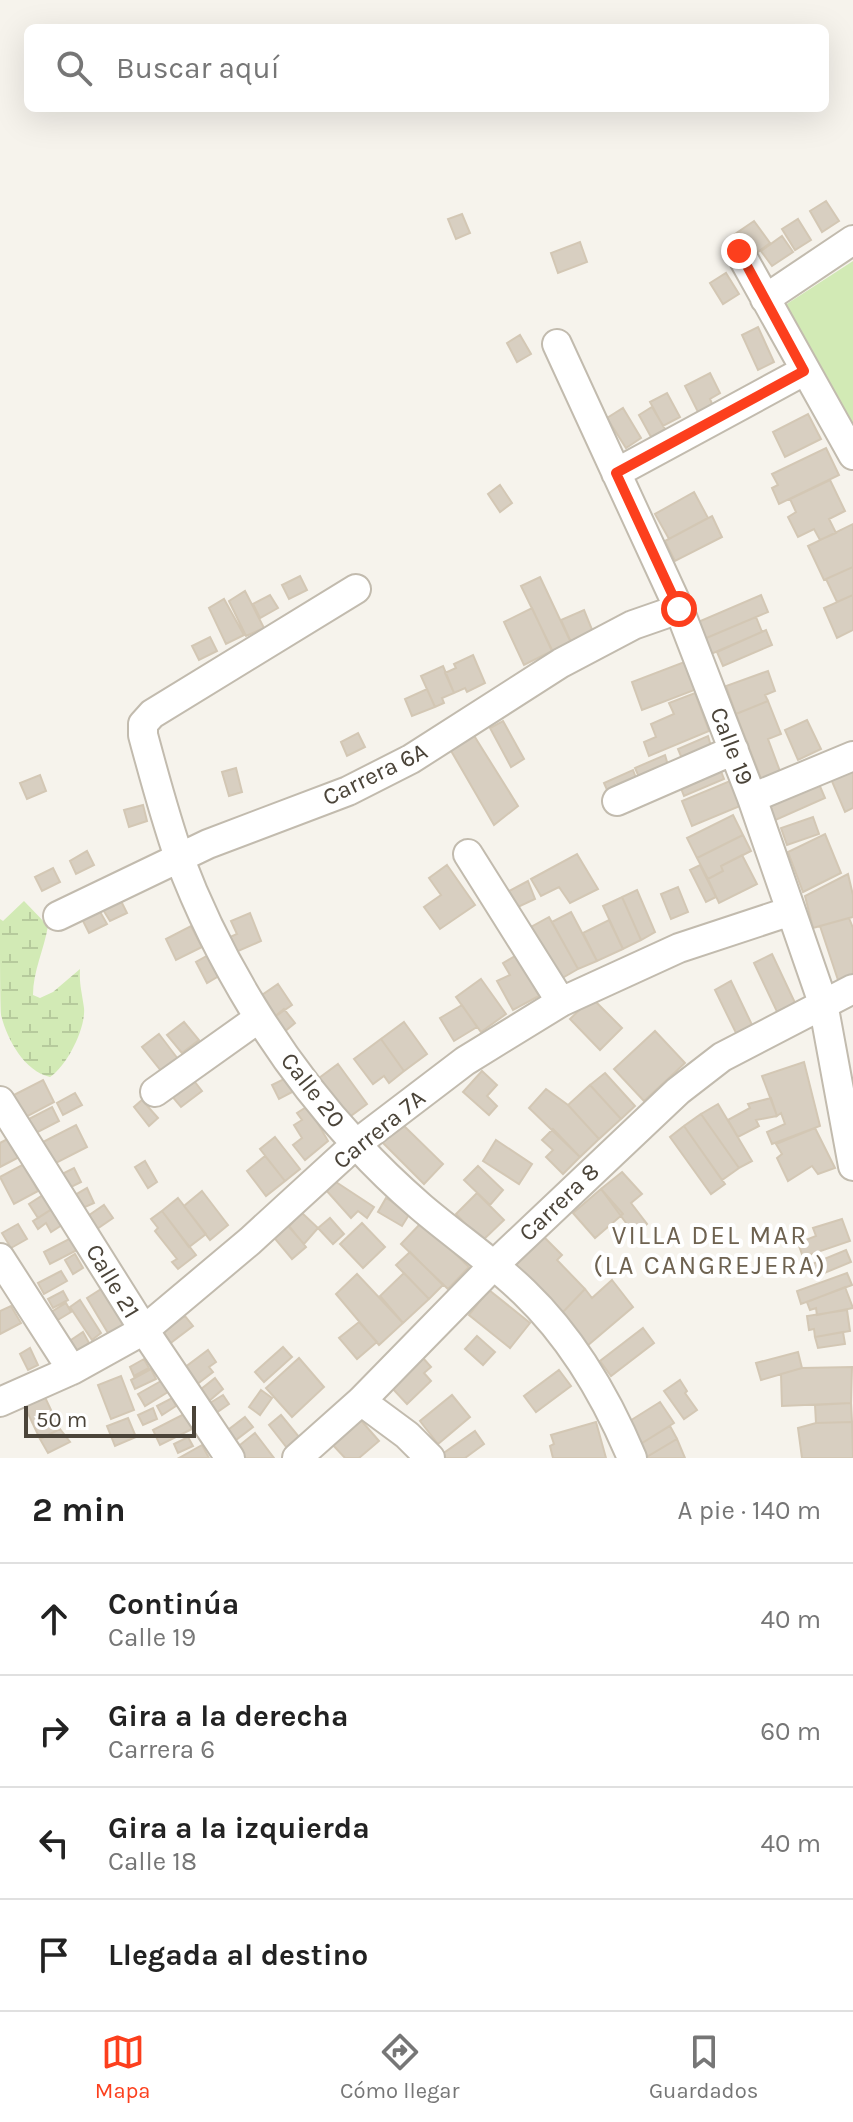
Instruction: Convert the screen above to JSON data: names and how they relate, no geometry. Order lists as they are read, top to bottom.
{
  "streets": {
    "street": [
      "Calle 19",
      "Carrera 6A",
      "Calle 20",
      "Carrera 7A",
      "Carrera 8",
      "Calle 21"
    ]
  },
  "crossings": [
    ["Calle 19", "Carrera 6A"],
    ["Calle 19", "Carrera 7A"],
    ["Calle 19", "Carrera 8"],
    ["Carrera 6A", "Calle 20"],
    ["Calle 20", "Carrera 7A"],
    ["Calle 20", "Carrera 8"],
    ["Carrera 7A", "Calle 21"]
  ],
  "districts": ["VILLA DEL MAR (LA CANGREJERA)"],
  "scale_bar": "50 m",
  "page": {
    "search": "Buscar aquí",
    "scale": "50 m",
    "heading": ["2 min", "A pie · 140 m"],
    "list": [
      ["Continúa", "Calle 19", "40 m"],
      ["Gira a la derecha", "Carrera 6", "60 m"],
      ["Gira a la izquierda", "Calle 18", "40 m"],
      "Llegada al destino"
    ],
    "nav": ["Mapa", "Cómo llegar", "Guardados"]
  }
}
